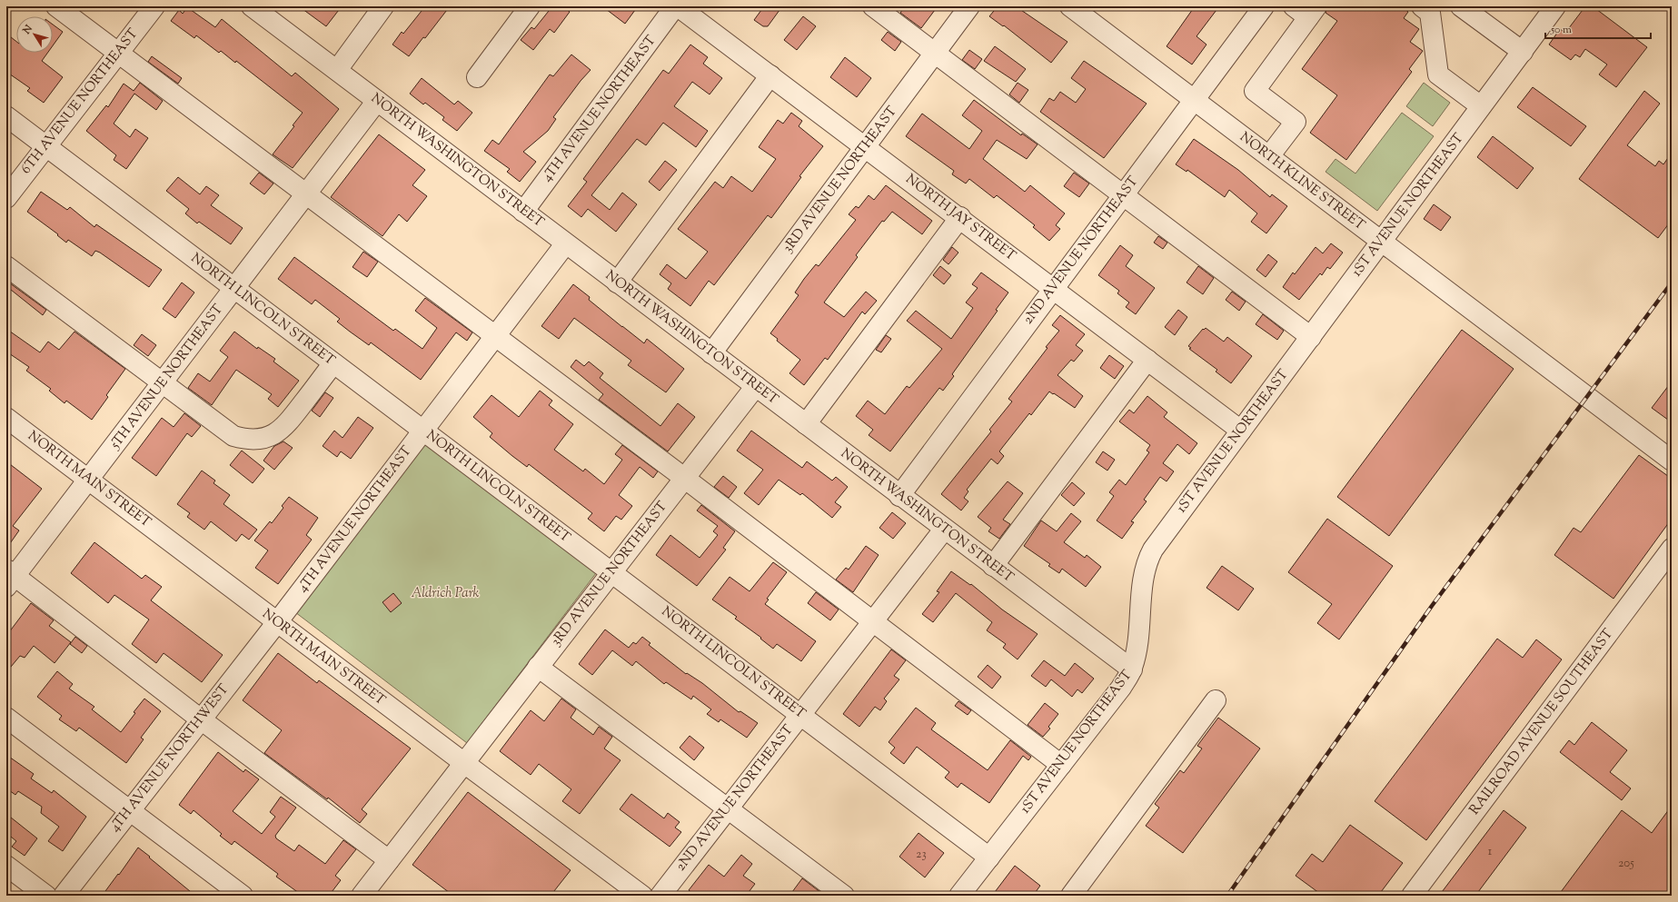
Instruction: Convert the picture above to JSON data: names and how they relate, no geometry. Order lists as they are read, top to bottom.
{
  "streets": {
    "street": [
      "6TH AVENUE NORTHEAST",
      "4TH AVENUE NORTHEAST",
      "NORTH WASHINGTON STREET",
      "3RD AVENUE NORTHEAST",
      "NORTH KLINE STREET",
      "1ST AVENUE NORTHEAST",
      "NORTH JAY STREET",
      "2ND AVENUE NORTHEAST",
      "NORTH LINCOLN STREET",
      "5TH AVENUE NORTHEAST",
      "NORTH MAIN STREET",
      "RAILROAD AVENUE SOUTHEAST",
      "4TH AVENUE NORTHWEST"
    ]
  },
  "crossings": [
    ["6TH AVENUE NORTHEAST", "NORTH LINCOLN STREET"],
    ["4TH AVENUE NORTHEAST", "NORTH WASHINGTON STREET"],
    ["4TH AVENUE NORTHEAST", "NORTH JAY STREET"],
    ["4TH AVENUE NORTHEAST", "NORTH LINCOLN STREET"],
    ["4TH AVENUE NORTHEAST", "NORTH MAIN STREET"],
    ["4TH AVENUE NORTHEAST", "4TH AVENUE NORTHWEST"],
    ["NORTH WASHINGTON STREET", "3RD AVENUE NORTHEAST"],
    ["NORTH WASHINGTON STREET", "1ST AVENUE NORTHEAST"],
    ["NORTH WASHINGTON STREET", "2ND AVENUE NORTHEAST"],
    ["NORTH WASHINGTON STREET", "5TH AVENUE NORTHEAST"],
    ["3RD AVENUE NORTHEAST", "NORTH JAY STREET"],
    ["3RD AVENUE NORTHEAST", "NORTH LINCOLN STREET"],
    ["3RD AVENUE NORTHEAST", "NORTH MAIN STREET"],
    ["NORTH KLINE STREET", "1ST AVENUE NORTHEAST"],
    ["NORTH KLINE STREET", "2ND AVENUE NORTHEAST"],
    ["1ST AVENUE NORTHEAST", "NORTH JAY STREET"],
    ["1ST AVENUE NORTHEAST", "NORTH LINCOLN STREET"],
    ["NORTH JAY STREET", "2ND AVENUE NORTHEAST"],
    ["2ND AVENUE NORTHEAST", "NORTH LINCOLN STREET"],
    ["NORTH LINCOLN STREET", "5TH AVENUE NORTHEAST"],
    ["5TH AVENUE NORTHEAST", "NORTH MAIN STREET"],
    ["NORTH MAIN STREET", "4TH AVENUE NORTHWEST"]
  ],
  "parks": ["Aldrich Park"],
  "house_numbers": ["1", "23", "205"],
  "scale_bar": "50 m",
  "north": "top left"
}
